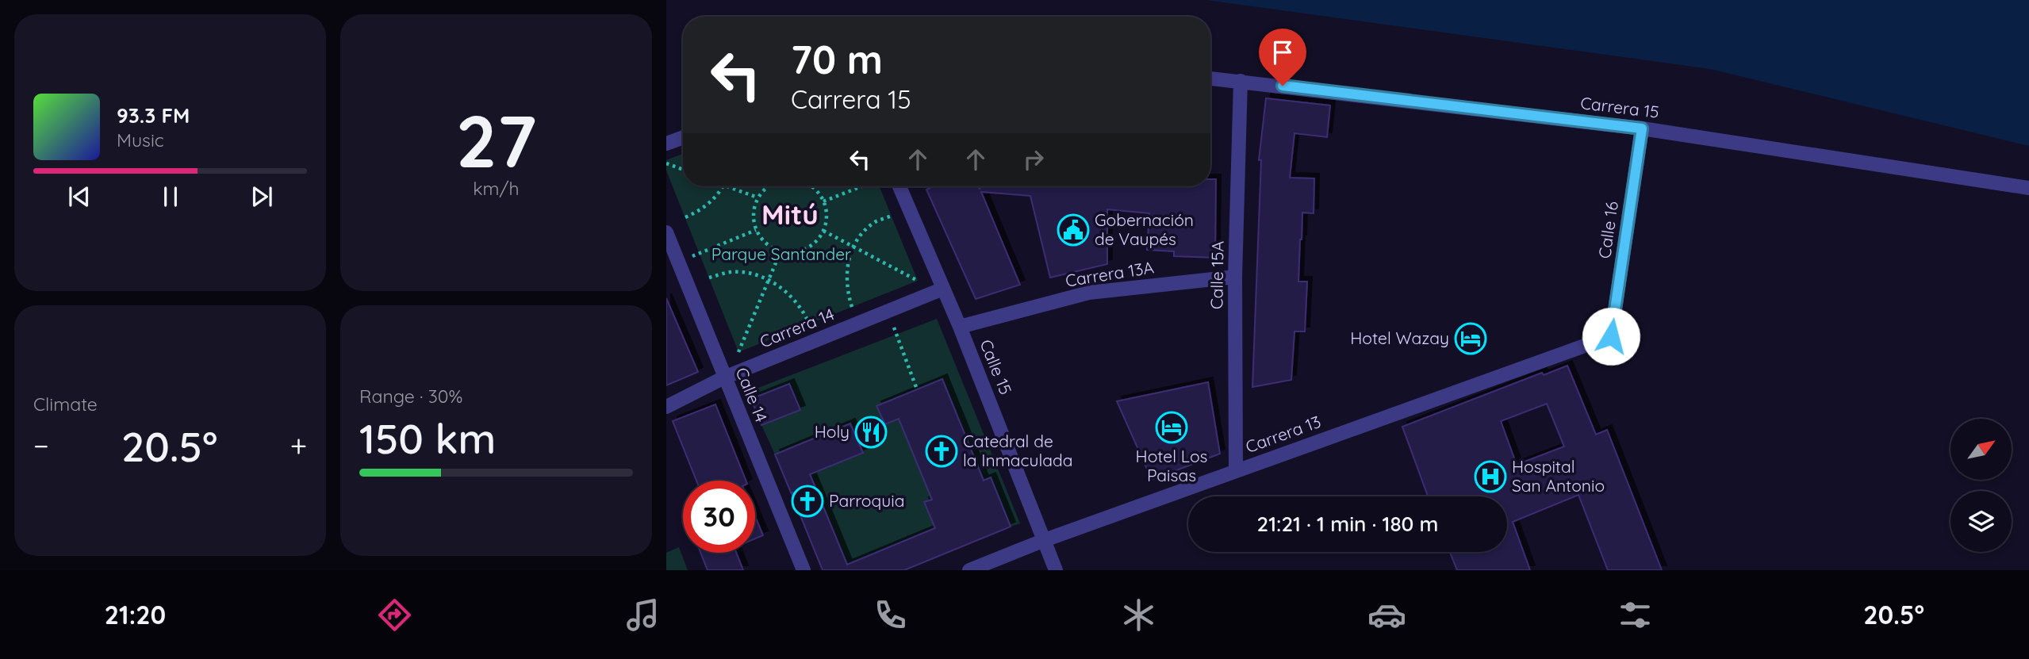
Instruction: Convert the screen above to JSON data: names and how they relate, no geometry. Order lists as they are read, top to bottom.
{
  "streets": {
    "street": [
      "Carrera 15",
      "Calle 16",
      "Carrera 13A",
      "Calle 15A",
      "Carrera 14",
      "Calle 15",
      "Calle 14",
      "Carrera 13"
    ]
  },
  "crossings": [
    ["Carrera 15", "Calle 16"],
    ["Carrera 15", "Calle 15A"],
    ["Calle 16", "Carrera 13"],
    ["Carrera 13A", "Calle 15A"],
    ["Carrera 13A", "Calle 15"],
    ["Calle 15A", "Carrera 13"],
    ["Carrera 14", "Calle 15"],
    ["Carrera 14", "Calle 14"],
    ["Calle 15", "Carrera 13"]
  ],
  "districts": ["Mitú"],
  "parks": ["Parque Santander"],
  "places": {
    "public building": ["Gobernación de Vaupés"],
    "hotel": ["Hotel Wazay", "Hotel Los Paisas"],
    "restaurant": ["Holy"],
    "church": ["Catedral de la Inmaculada", "Parroquia"],
    "hospital": ["Hospital San Antonio"]
  },
  "north": "top right",
  "page": {
    "tile": [
      ["27", "km/h"],
      "Climate",
      ["Range · 30%", "150 km"]
    ],
    "turn": ["70 m", "Carrera 15"],
    "song": ["93.3 FM", "Music"],
    "heat": ["−", "20.5°", "+"],
    "limit": "30",
    "trip": "21:21 · 1 min · 180 m",
    "tabs": ["21:20", "20.5°"]
  }
}
